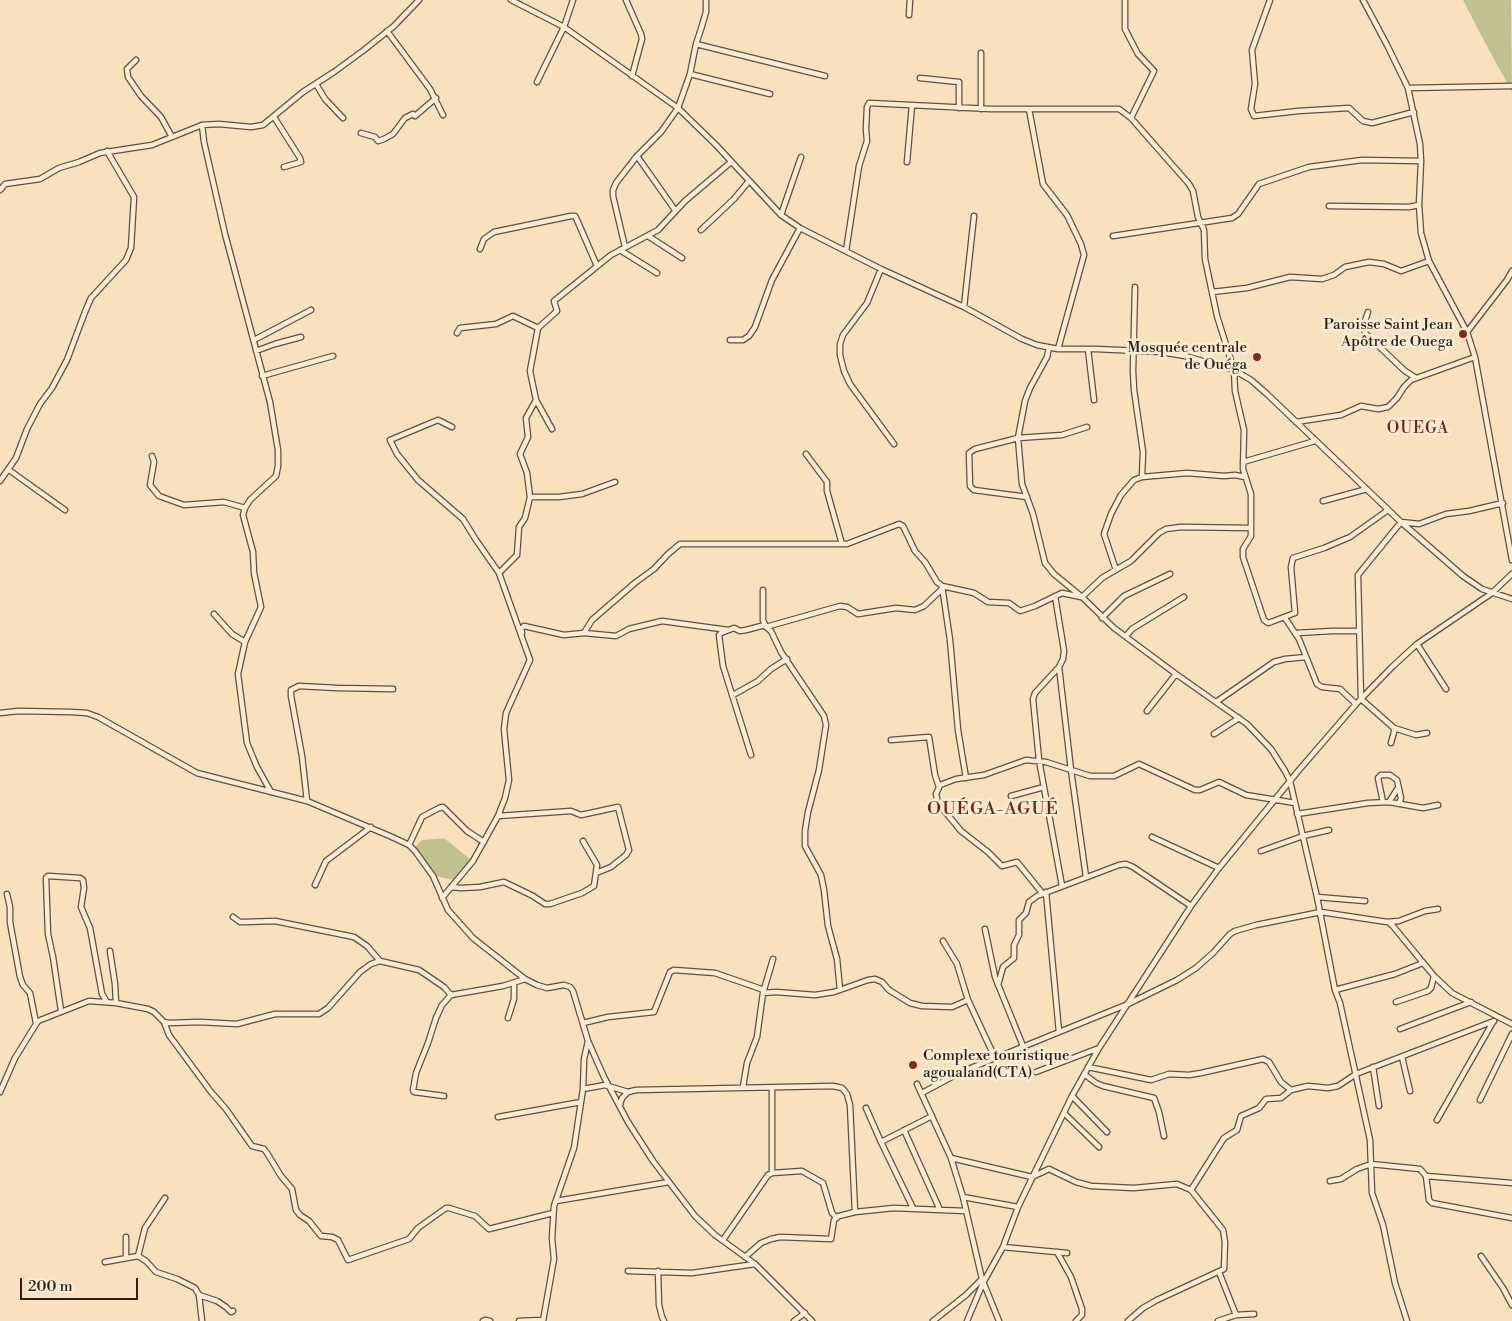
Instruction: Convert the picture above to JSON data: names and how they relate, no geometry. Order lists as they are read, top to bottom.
{
  "districts": ["OUEGA", "OUÉGA-AGUÉ"],
  "places": ["Paroisse Saint Jean Apôtre de Ouega", "Mosquée centrale de Ouéga", "Complexe touristique agoualand(CTA)"],
  "scale_bar": "200 m"
}
